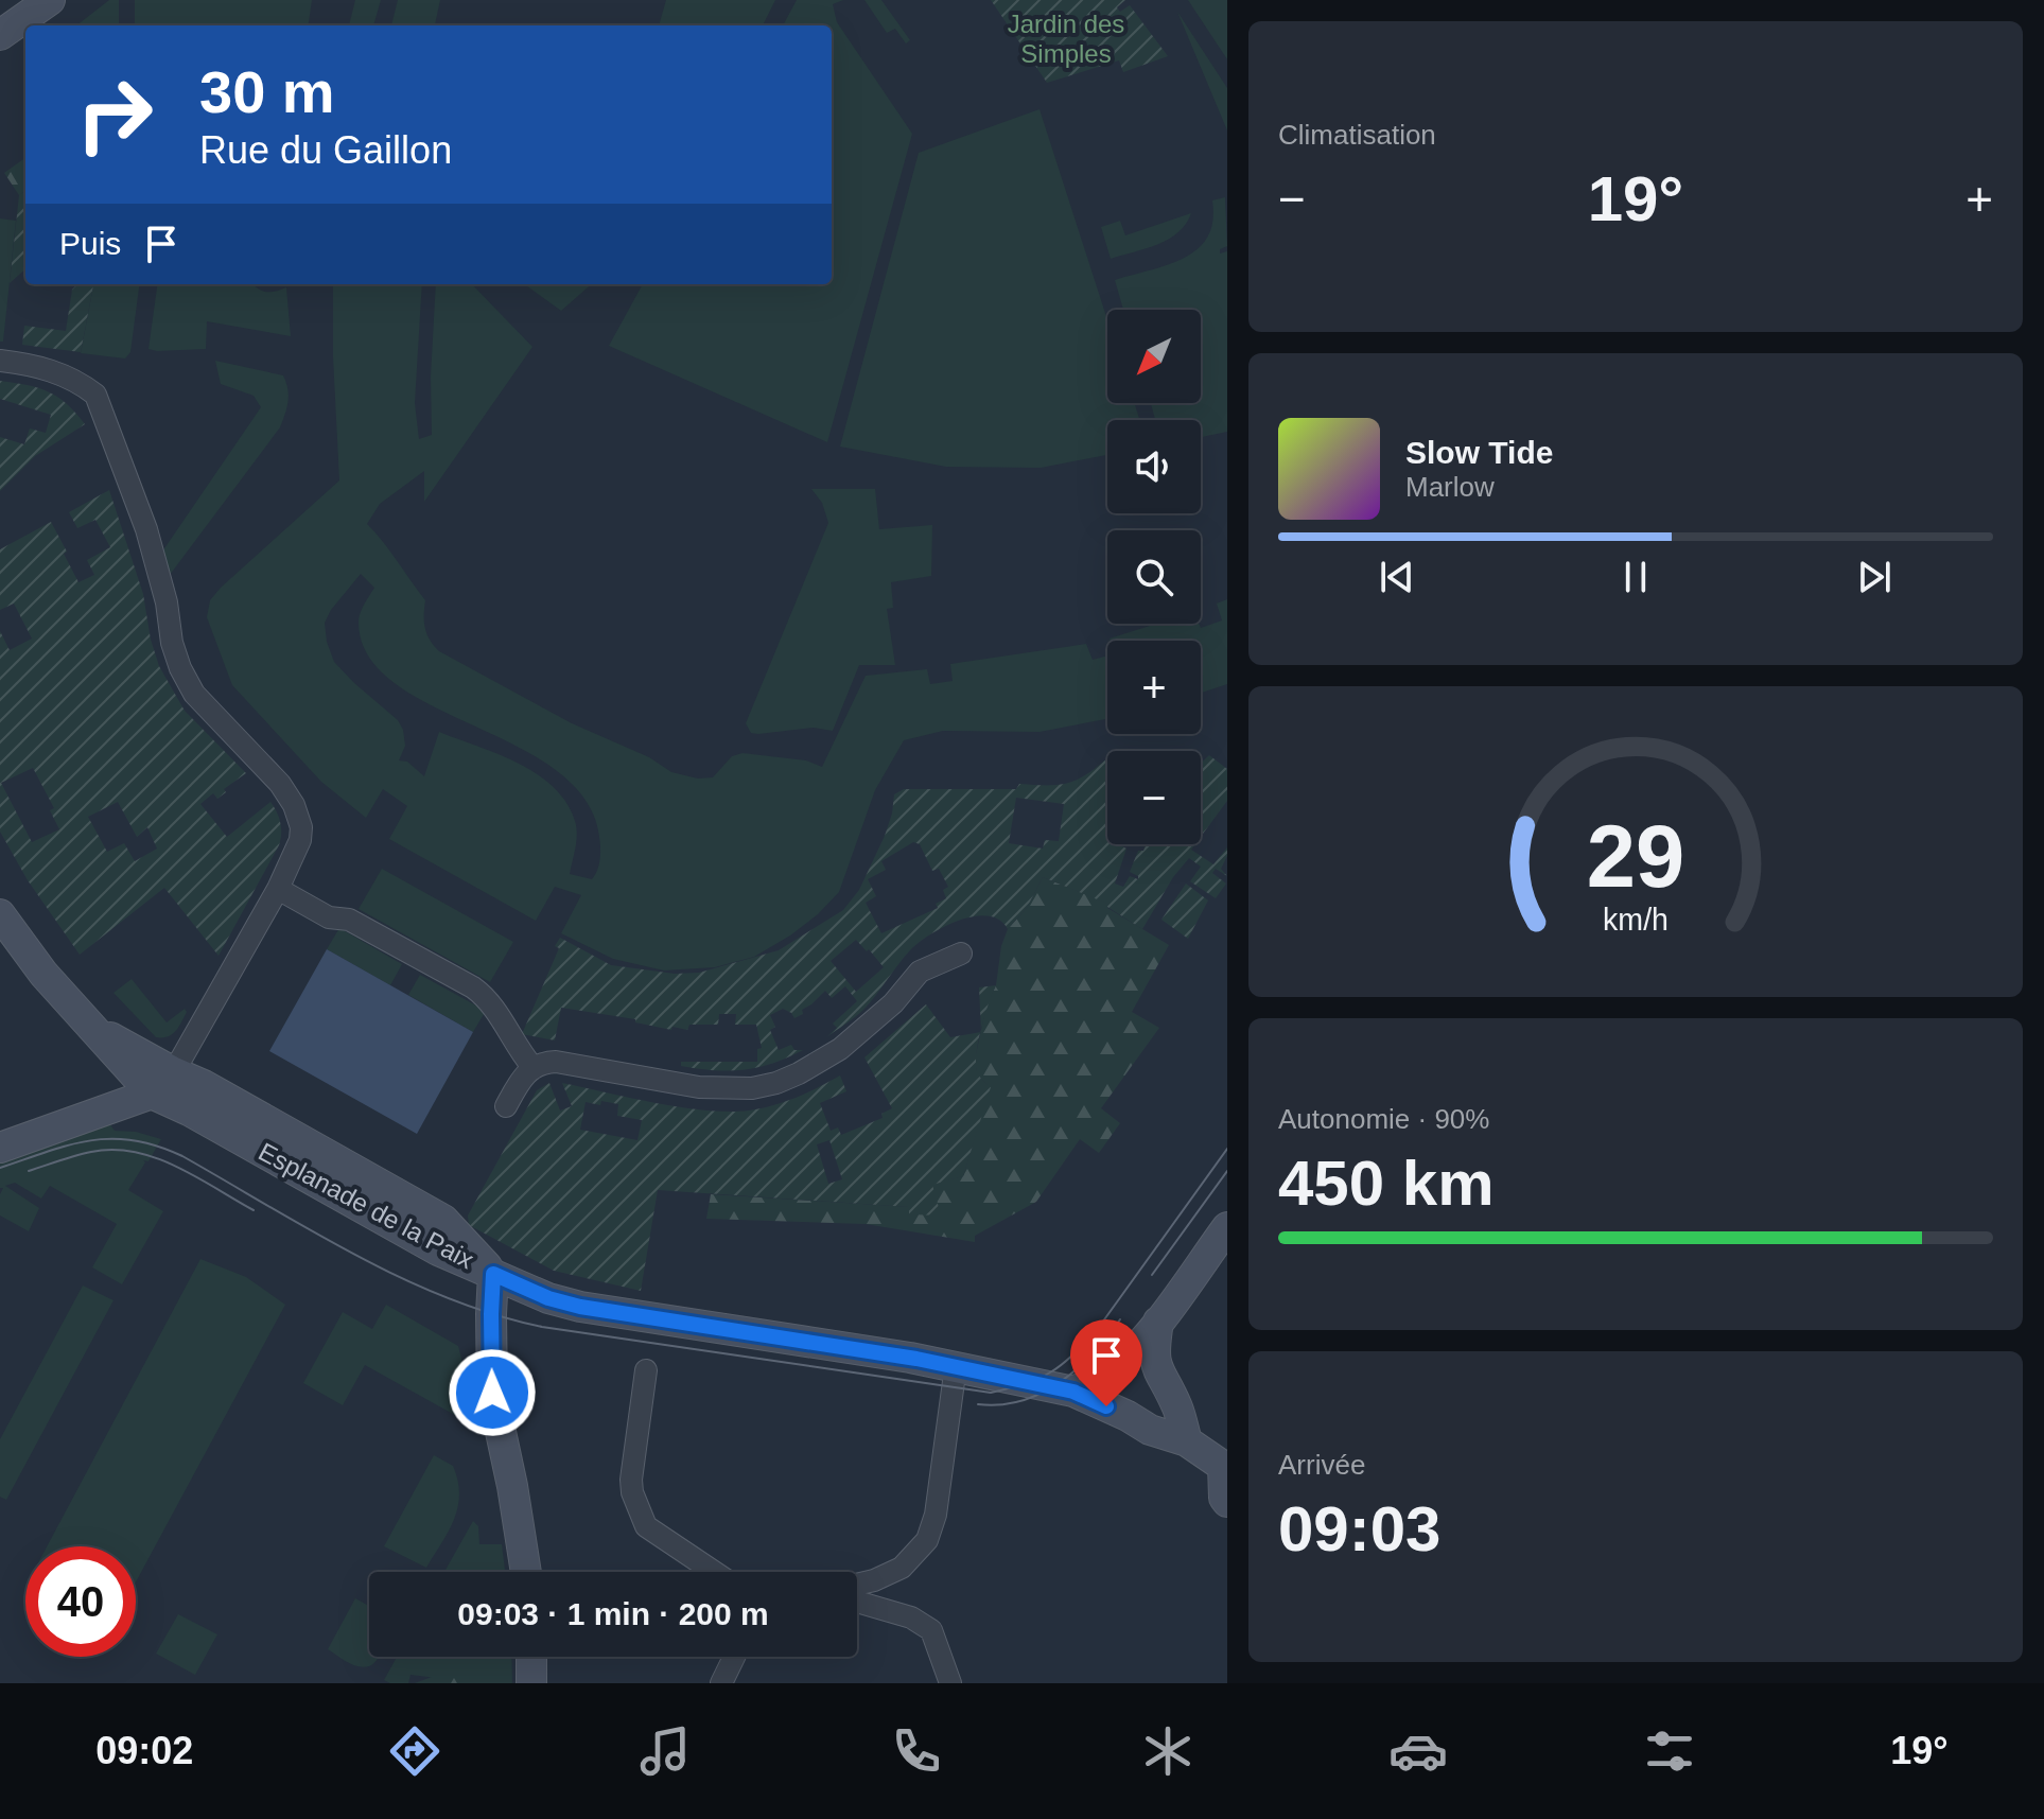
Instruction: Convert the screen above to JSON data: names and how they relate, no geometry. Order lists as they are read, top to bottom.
{
  "streets": {
    "main road": ["Esplanade de la Paix"]
  },
  "parks": ["Jardin des Simples"],
  "north": "bottom left",
  "page": {
    "tile": [
      "Climatisation",
      ["Autonomie · 90%", "450 km"],
      ["Arrivée", "09:03"]
    ],
    "turn": ["30 m", "Rue du Gaillon"],
    "heat": ["−", "19°", "+"],
    "then": "Puis",
    "map_buttons": ["+", "−"],
    "song": ["Slow Tide", "Marlow"],
    "limit": "40",
    "trip": "09:03 · 1 min · 200 m",
    "tabs": ["09:02", "19°"],
    "gauge": ["29", "km/h"]
  }
}
